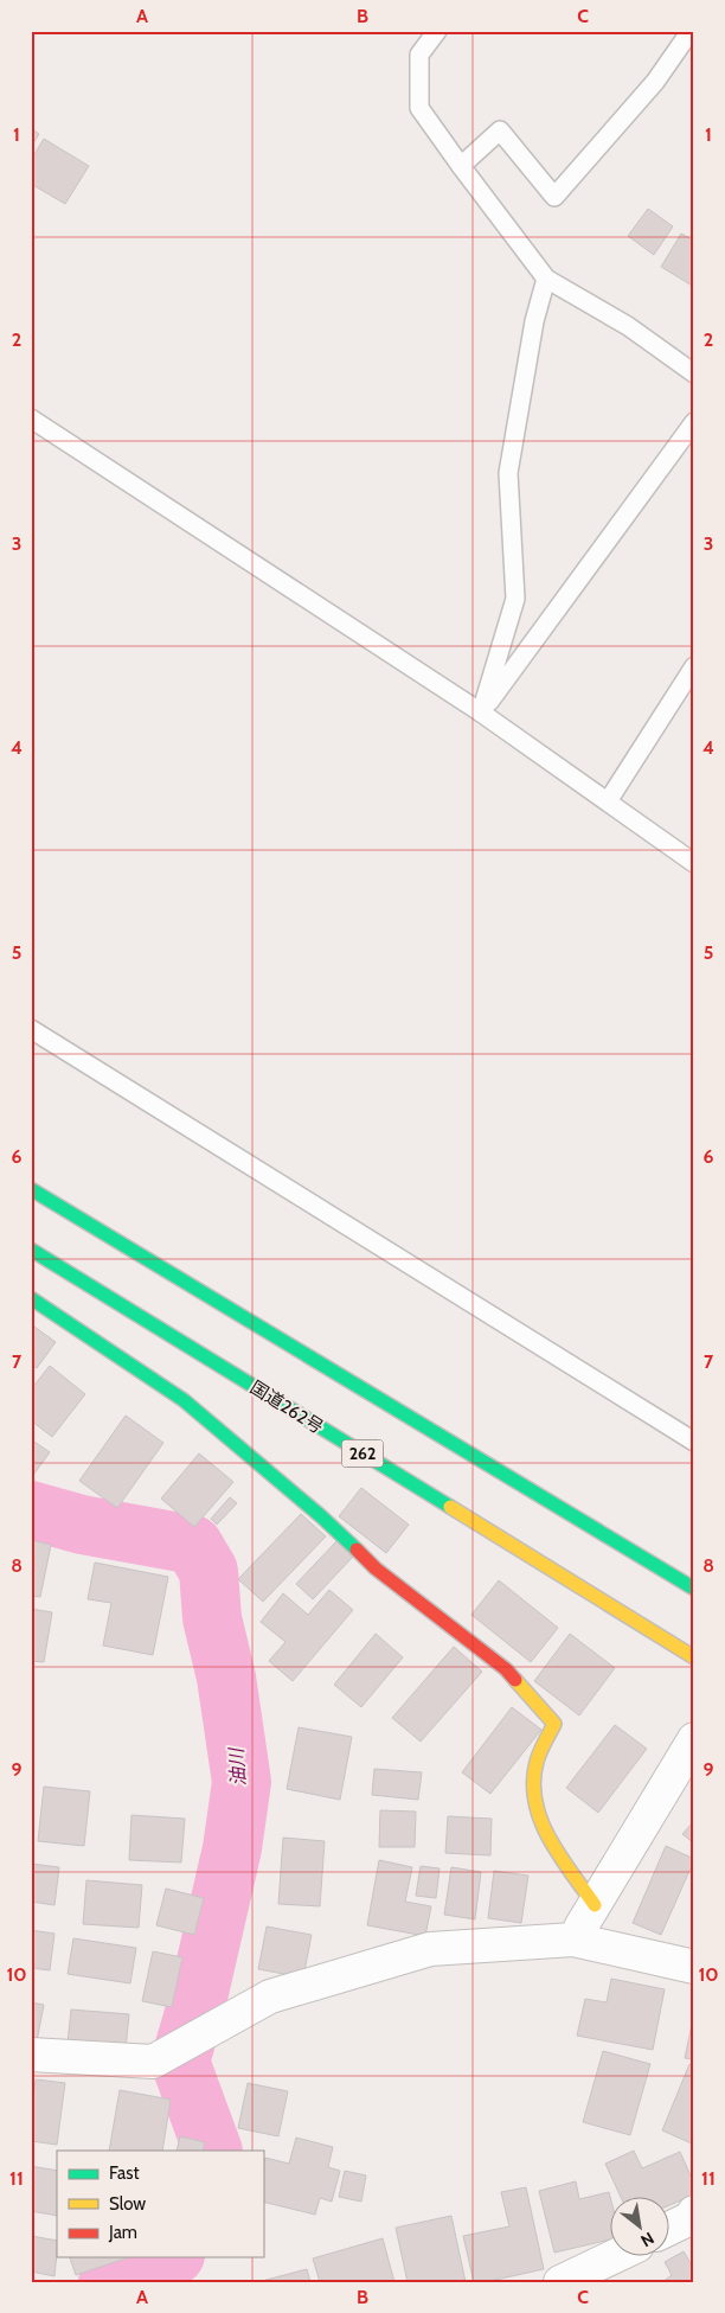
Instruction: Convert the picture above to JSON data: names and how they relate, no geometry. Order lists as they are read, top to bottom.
{
  "streets": {
    "main road": ["国道262号", "262"]
  },
  "water": ["油川"],
  "legend": ["Fast", "Slow", "Jam"],
  "north": "bottom right",
  "grid": {
    "columns": ["A", "B", "C"],
    "rows": [
      "1",
      "2",
      "3",
      "4",
      "5",
      "6",
      "7",
      "8",
      "9",
      "10",
      "11"
    ]
  }
}
